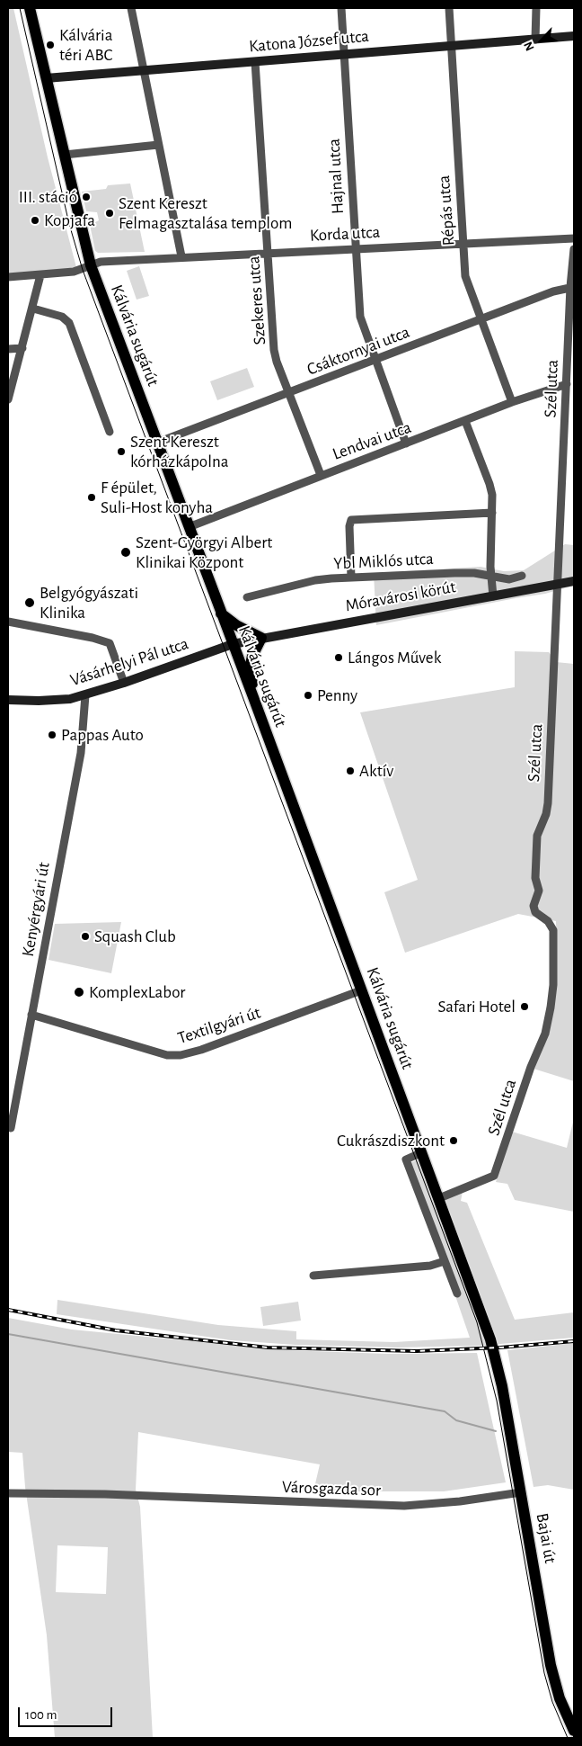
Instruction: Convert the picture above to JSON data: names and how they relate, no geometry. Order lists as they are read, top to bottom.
{
  "streets": {
    "main road": [
      "Katona József utca",
      "Kálvária sugárút",
      "Móravárosi körút",
      "Vásárhelyi Pál utca",
      "Bajai út"
    ],
    "street": [
      "Hajnal utca",
      "Répás utca",
      "Korda utca",
      "Szekeres utca",
      "Csáktornyai utca",
      "Szél utca",
      "Lendvai utca",
      "Ybl Miklós utca",
      "Kenyérgyári út",
      "Textilgyári út",
      "Városgazda sor"
    ]
  },
  "crossings": [
    ["Katona József utca", "Hajnal utca"],
    ["Katona József utca", "Répás utca"],
    ["Katona József utca", "Szekeres utca"],
    ["Katona József utca", "Kálvária sugárút"],
    ["Hajnal utca", "Korda utca"],
    ["Hajnal utca", "Csáktornyai utca"],
    ["Hajnal utca", "Lendvai utca"],
    ["Répás utca", "Korda utca"],
    ["Répás utca", "Csáktornyai utca"],
    ["Répás utca", "Lendvai utca"],
    ["Korda utca", "Szekeres utca"],
    ["Korda utca", "Kálvária sugárút"],
    ["Szekeres utca", "Csáktornyai utca"],
    ["Szekeres utca", "Lendvai utca"],
    ["Kálvária sugárút", "Csáktornyai utca"],
    ["Kálvária sugárút", "Szél utca"],
    ["Kálvária sugárút", "Lendvai utca"],
    ["Kálvária sugárút", "Móravárosi körút"],
    ["Kálvária sugárút", "Vásárhelyi Pál utca"],
    ["Kálvária sugárút", "Textilgyári út"],
    ["Kálvária sugárút", "Bajai út"],
    ["Csáktornyai utca", "Szél utca"],
    ["Szél utca", "Lendvai utca"],
    ["Szél utca", "Móravárosi körút"],
    ["Móravárosi körút", "Vásárhelyi Pál utca"],
    ["Vásárhelyi Pál utca", "Kenyérgyári út"],
    ["Kenyérgyári út", "Textilgyári út"],
    ["Városgazda sor", "Bajai út"]
  ],
  "places": [
    "Kálvária téri ABC",
    "III. stáció",
    "Szent Kereszt Felmagasztalása templom",
    "Kopjafa",
    "Szent Kereszt kórházkápolna",
    "F épület, Suli-Host konyha",
    "Szent-Györgyi Albert Klinikai Központ",
    "Belgyógyászati Klinika",
    "Lángos Művek",
    "Penny",
    "Pappas Auto",
    "Aktív",
    "Squash Club",
    "KomplexLabor",
    "Safari Hotel",
    "Cukrászdiszkont"
  ],
  "scale_bar": "100 m",
  "north": "bottom left"
}
